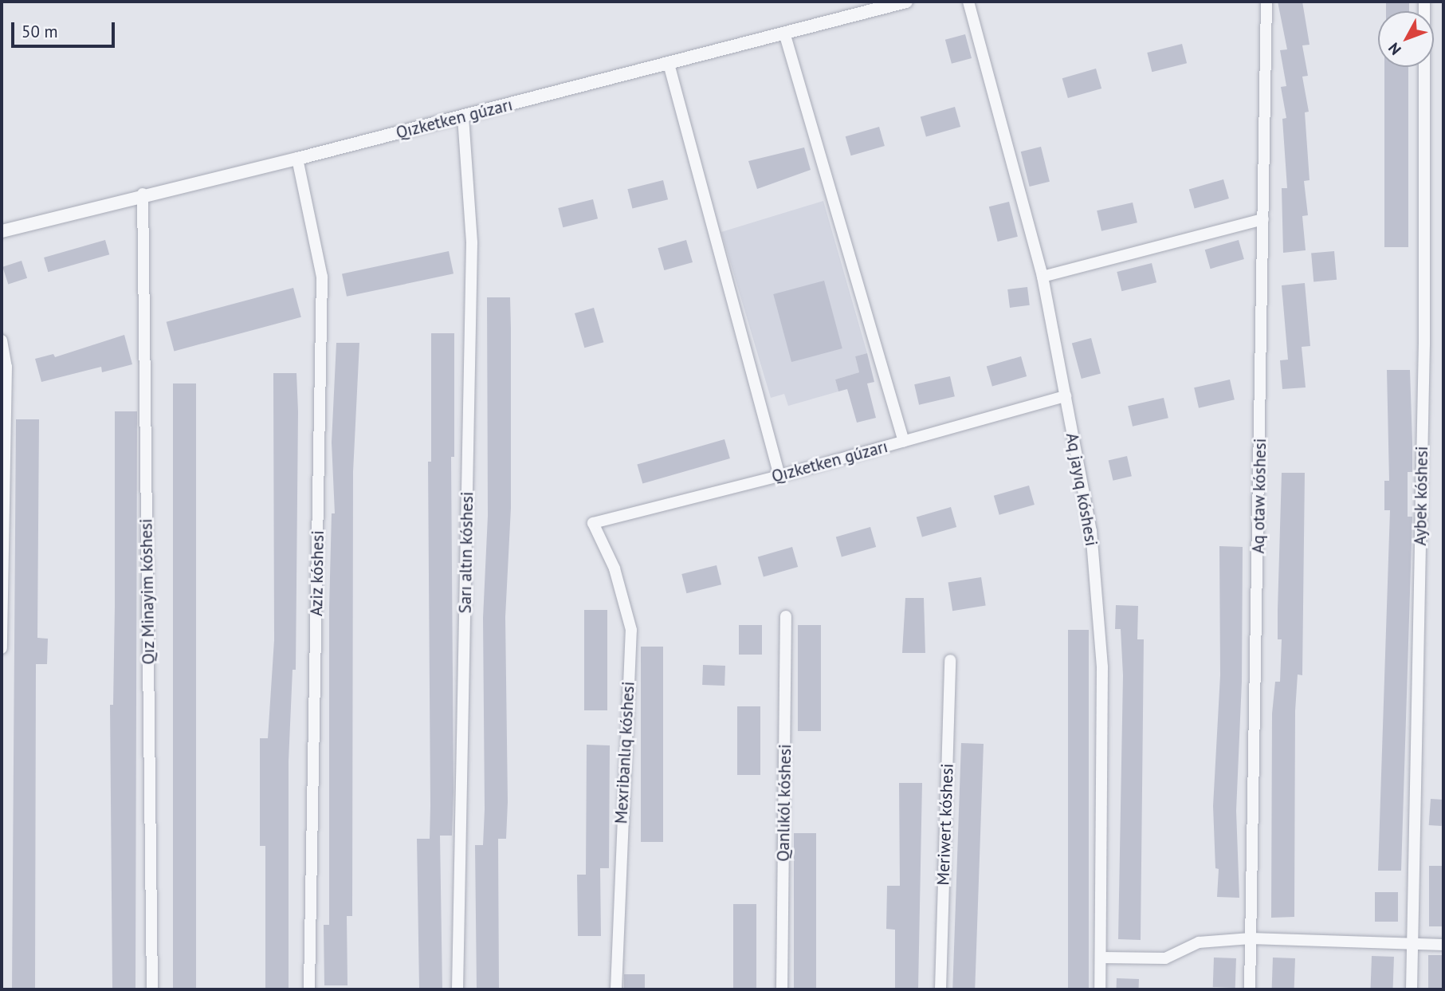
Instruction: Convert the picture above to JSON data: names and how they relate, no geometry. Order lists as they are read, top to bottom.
{
  "streets": {
    "street": [
      "Qızketken gúzarı",
      "Aq jayıq kóshesi",
      "Aq otaw kóshesi",
      "Aybek kóshesi",
      "Sarı altın kóshesi",
      "Aziz kóshesi",
      "Qız Minayim kóshesi",
      "Mexribanlıq kóshesi",
      "Qanlıkól kóshesi",
      "Meriwert kóshesi"
    ]
  },
  "crossings": [
    ["Qızketken gúzarı", "Aq jayıq kóshesi"],
    ["Qızketken gúzarı", "Sarı altın kóshesi"],
    ["Qızketken gúzarı", "Aziz kóshesi"],
    ["Qızketken gúzarı", "Qız Minayim kóshesi"],
    ["Qızketken gúzarı", "Mexribanlıq kóshesi"]
  ],
  "scale_bar": "50 m",
  "north": "bottom left"
}
